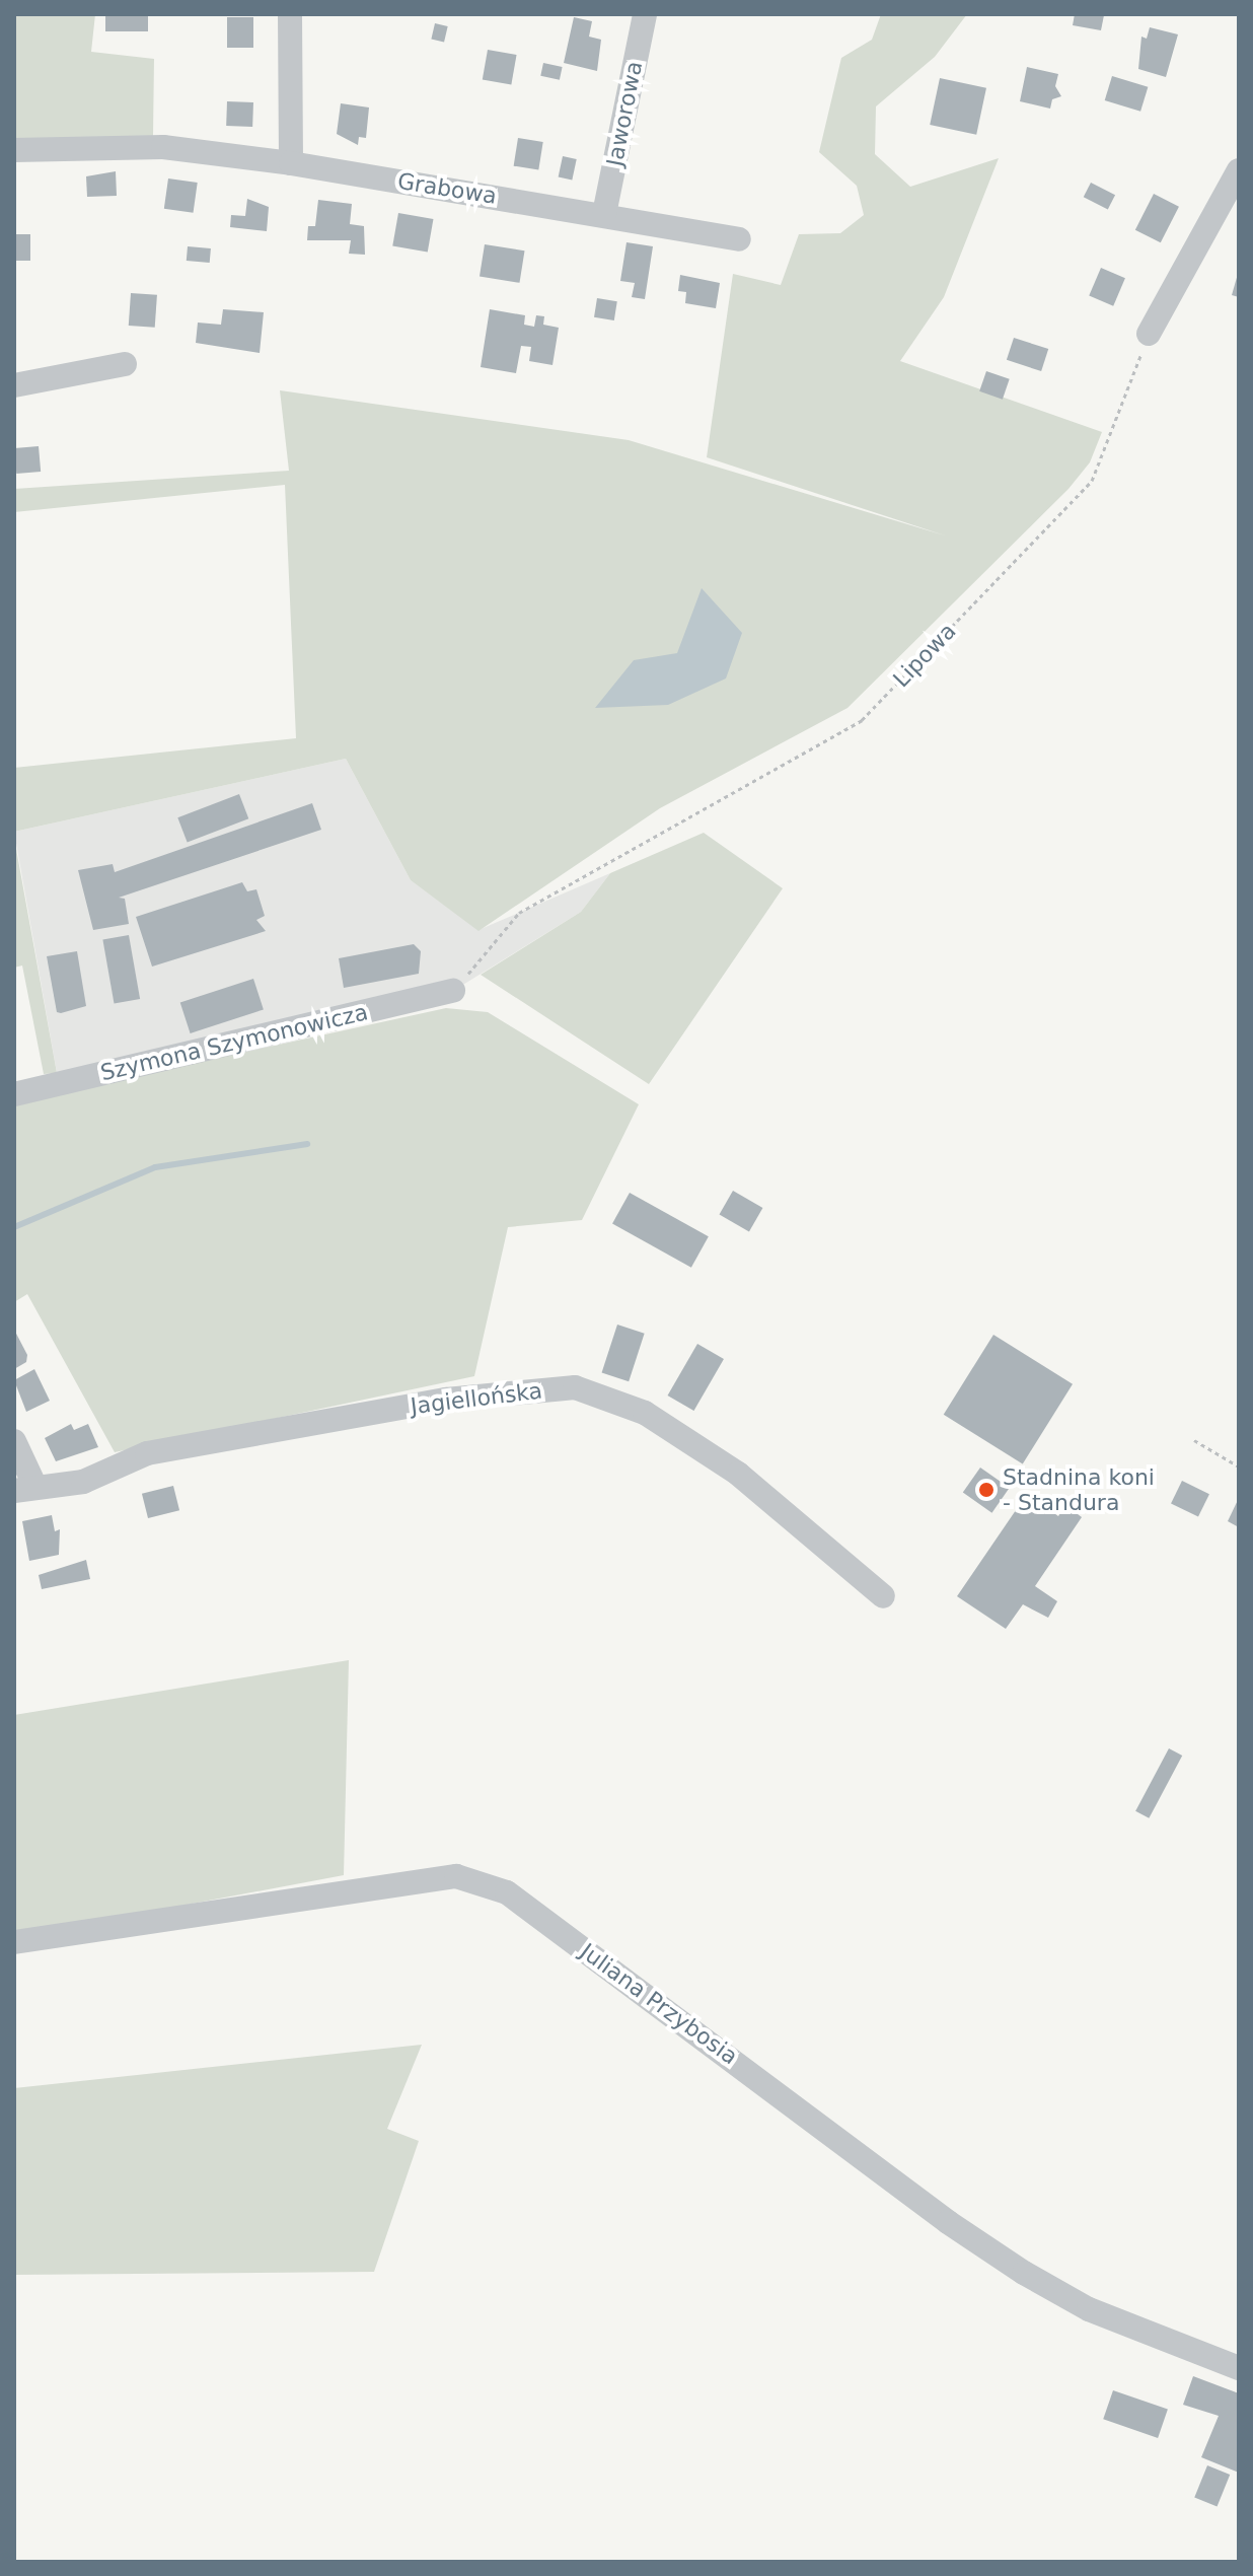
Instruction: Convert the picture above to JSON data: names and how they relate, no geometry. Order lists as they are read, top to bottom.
{
  "streets": {
    "street": [
      "Jaworowa",
      "Grabowa",
      "Szymona Szymonowicza",
      "Jagiellońska",
      "Juliana Przybosia"
    ],
    "path": ["Lipowa"]
  },
  "crossings": [
    ["Jaworowa", "Grabowa"],
    ["Lipowa", "Szymona Szymonowicza"]
  ],
  "places": ["Stadnina koni - Standura"]
}
